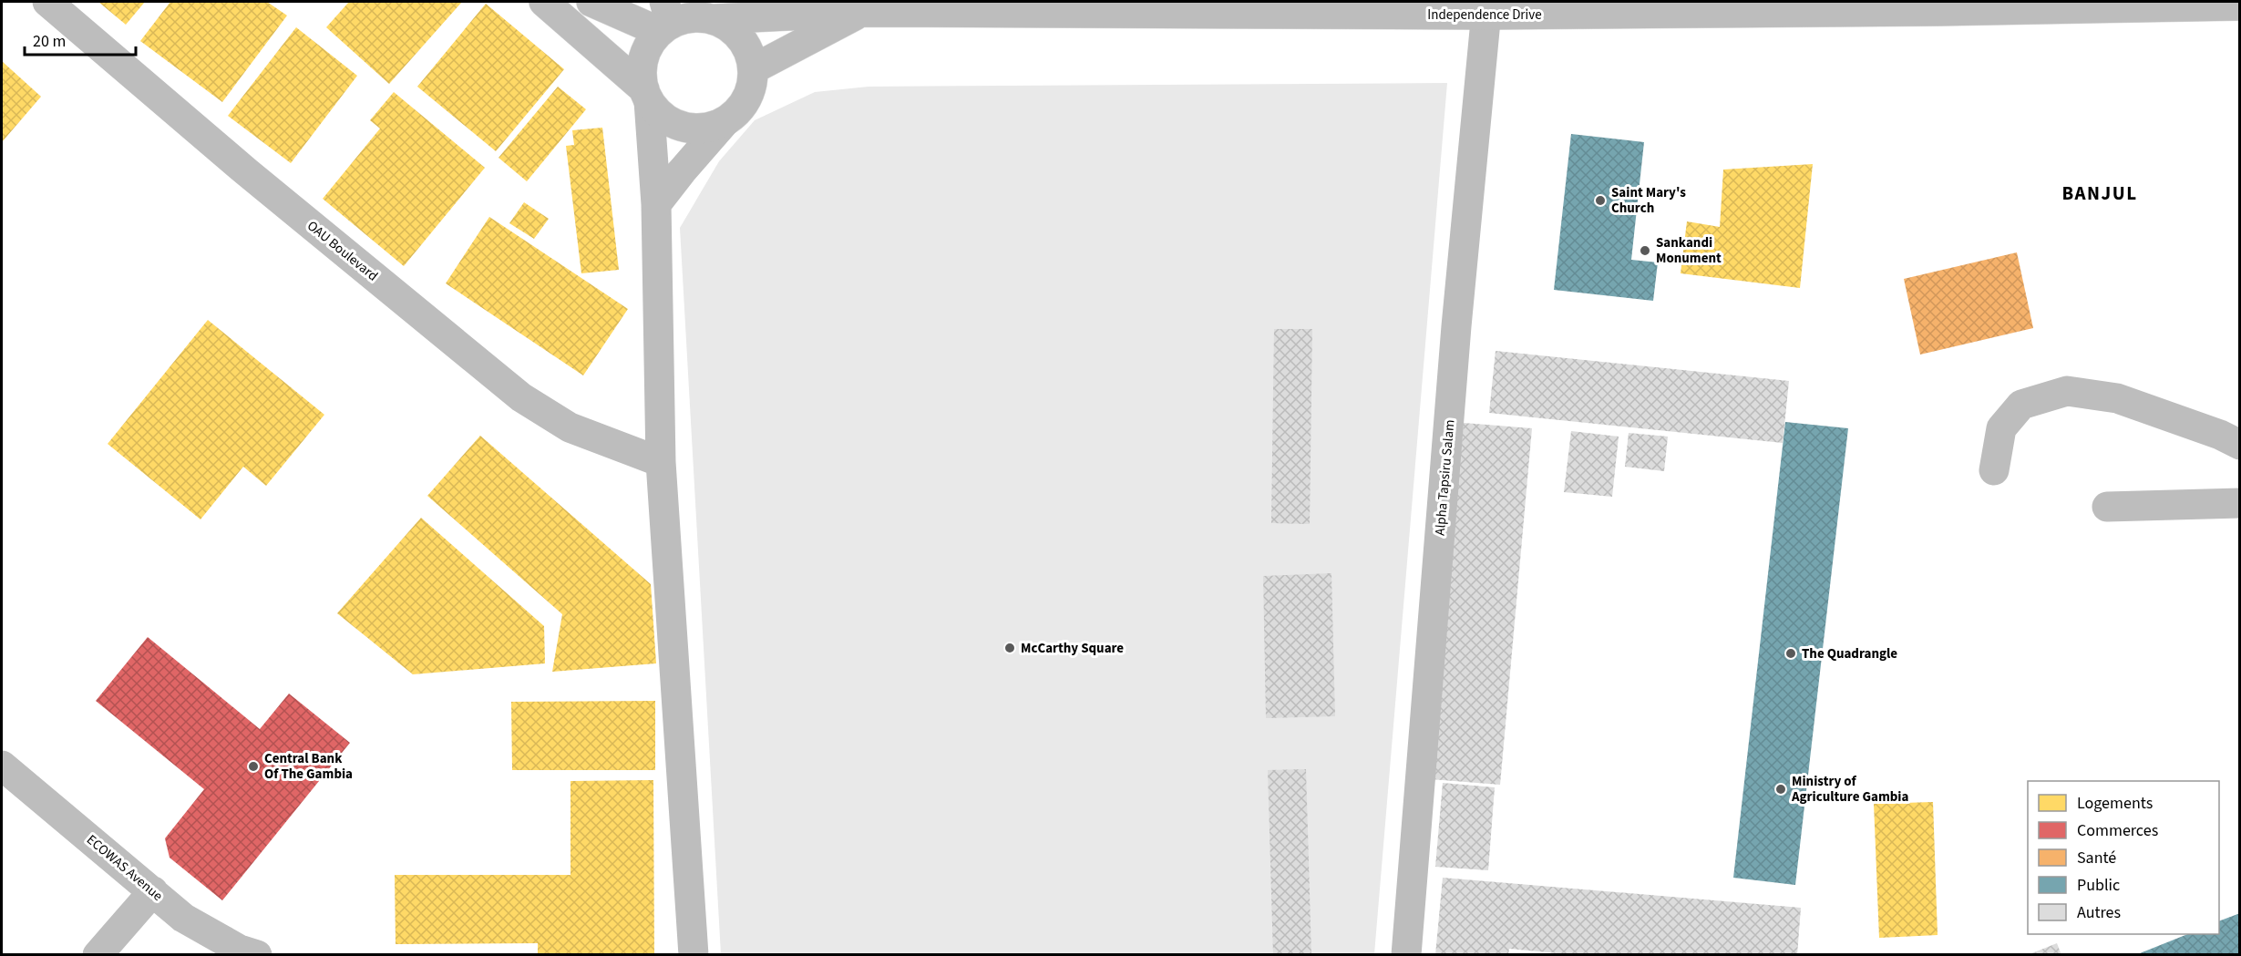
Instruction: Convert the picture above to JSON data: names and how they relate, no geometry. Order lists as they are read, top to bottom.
{
  "streets": {
    "main road": [
      "Independence Drive",
      "OAU Boulevard",
      "Alpha Tapsiru Salam",
      "ECOWAS Avenue"
    ]
  },
  "crossings": [
    ["Independence Drive", "Alpha Tapsiru Salam"]
  ],
  "districts": ["BANJUL"],
  "places": [
    "Saint Mary's Church",
    "Sankandi Monument",
    "McCarthy Square",
    "The Quadrangle",
    "Central Bank Of The Gambia",
    "Ministry of Agriculture Gambia"
  ],
  "legend": [
    "Logements",
    "Commerces",
    "Santé",
    "Public",
    "Autres"
  ],
  "scale_bar": "20 m"
}
